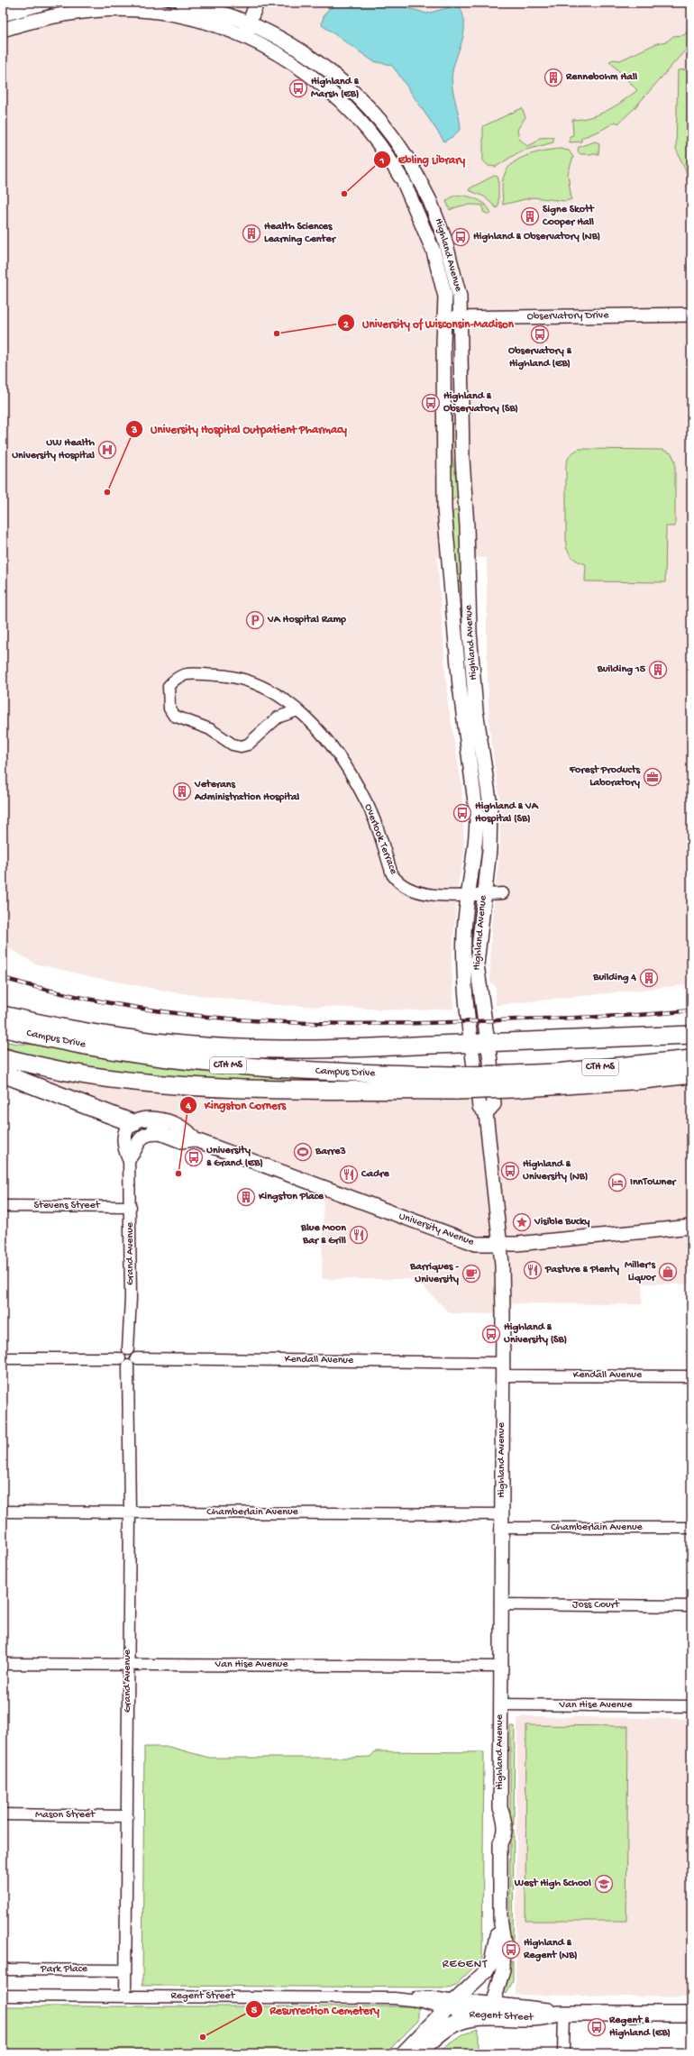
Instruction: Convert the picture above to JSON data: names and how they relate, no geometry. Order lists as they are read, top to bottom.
{
  "streets": {
    "main road": ["Campus Drive", "CTH MS", "Regent Street"],
    "street": [
      "Highland Avenue",
      "Observatory Drive",
      "Overlook Terrace",
      "Stevens Street",
      "University Avenue",
      "Grand Avenue",
      "Kendall Avenue",
      "Chamberlain Avenue",
      "Joss Court",
      "Van Hise Avenue",
      "Mason Street",
      "Park Place"
    ]
  },
  "crossings": [
    ["Highland Avenue", "Observatory Drive"],
    ["Highland Avenue", "Overlook Terrace"],
    ["Highland Avenue", "University Avenue"],
    ["Highland Avenue", "Kendall Avenue"],
    ["Highland Avenue", "Chamberlain Avenue"],
    ["Highland Avenue", "Joss Court"],
    ["Highland Avenue", "Van Hise Avenue"],
    ["Highland Avenue", "Regent Street"],
    ["Stevens Street", "Grand Avenue"],
    ["Grand Avenue", "Kendall Avenue"],
    ["Grand Avenue", "Chamberlain Avenue"],
    ["Grand Avenue", "Van Hise Avenue"],
    ["Grand Avenue", "Mason Street"],
    ["Grand Avenue", "Park Place"],
    ["Grand Avenue", "Regent Street"]
  ],
  "districts": ["REGENT"],
  "places": {
    "building": [
      "Rennebohm Hall",
      "Signe Skott Cooper Hall",
      "Health Sciences Learning Center",
      "Building 15",
      "Veterans Administration Hospital",
      "Building 4",
      "Kingston Place"
    ],
    "bus stop": [
      "Highland & Marsh (EB)",
      "Highland & Observatory (NB)",
      "Observatory & Highland (EB)",
      "Highland & Observatory (SB)",
      "Highland & VA Hospital (SB)",
      "University & Grand (EB)",
      "Highland & University (NB)",
      "Highland & University (SB)",
      "Highland & Regent (NB)",
      "Regent & Highland (EB)"
    ],
    "other": [
      "Ebling Library",
      "University of Wisconsin-Madison",
      "University Hospital Outpatient Pharmacy",
      "Kingston Corners",
      "Resurrection Cemetery"
    ],
    "hospital": ["UW Health University Hospital"],
    "parking": ["VA Hospital Ramp"],
    "office": ["Forest Products Laboratory"],
    "sports": ["Barre3"],
    "restaurant": ["Cadre", "Blue Moon Bar & Grill", "Pasture & Plenty"],
    "hotel": ["InnTowner"],
    "place": ["Visible Bucky"],
    "shop": ["Miller's Liquor"],
    "cafe": ["Barriques - University"],
    "school or university": ["West High School"]
  }
}
